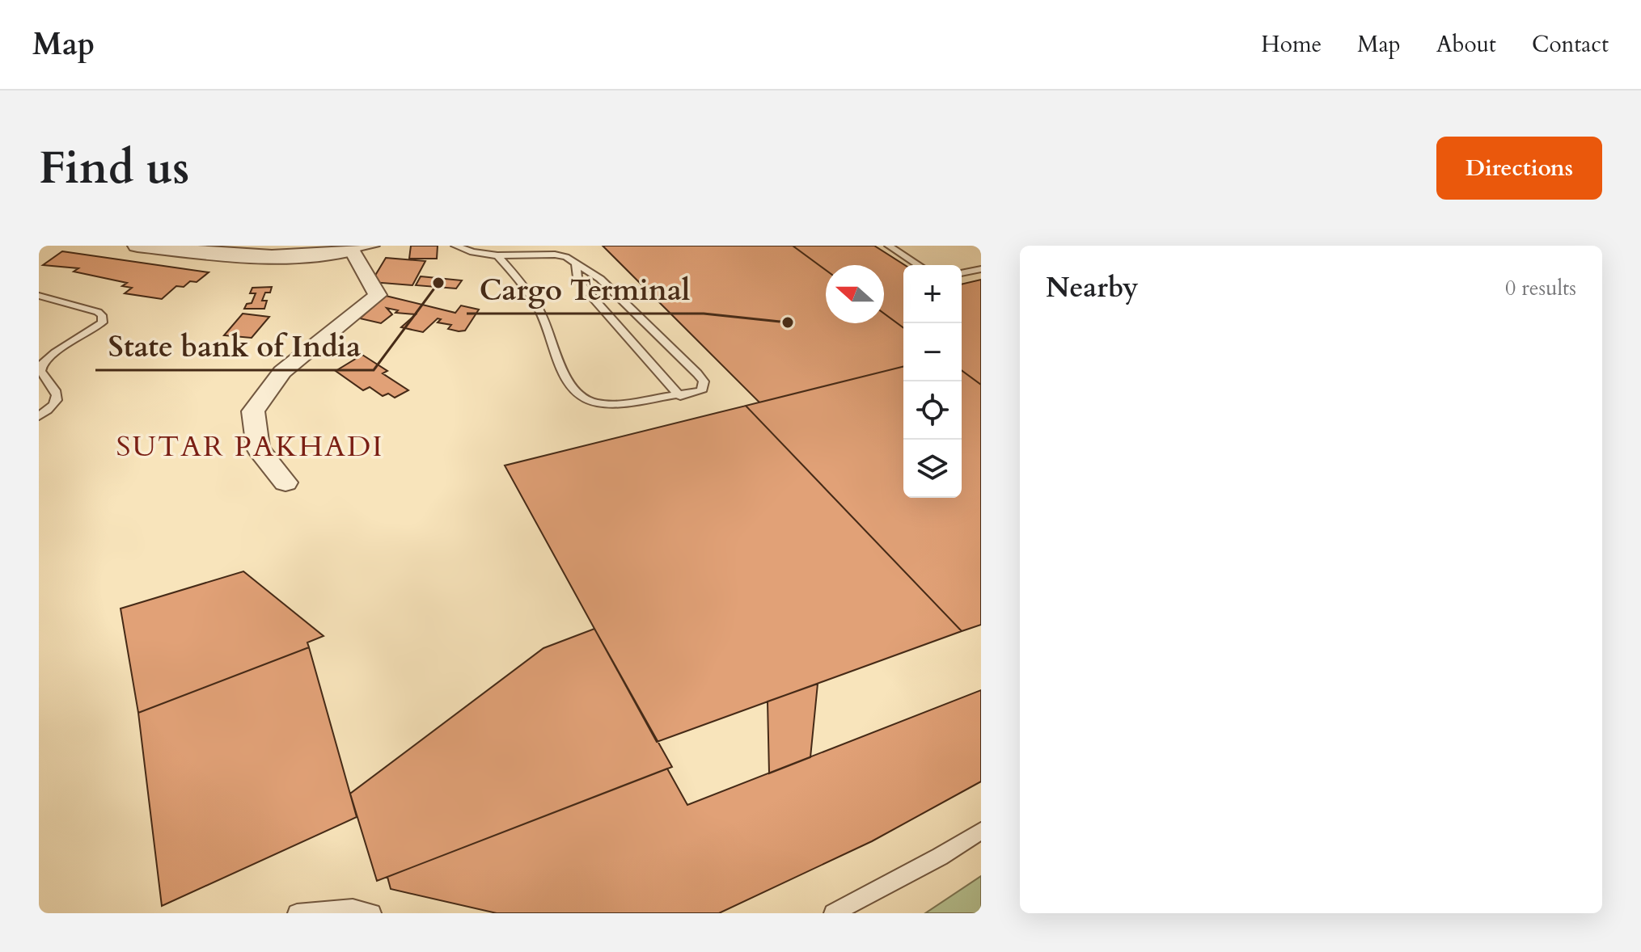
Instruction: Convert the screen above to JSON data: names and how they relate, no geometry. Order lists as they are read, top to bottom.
{
  "districts": ["SUTAR PAKHADI"],
  "places": ["State bank of India", "Cargo Terminal"],
  "north": "left",
  "page": {
    "header": "Map",
    "nav": [
      "Home",
      "Map",
      "About",
      "Contact"
    ],
    "buttons": "Directions",
    "title": "Find us",
    "heading": ["Nearby", "0 results"],
    "map_buttons": ["+", "−"]
  }
}
